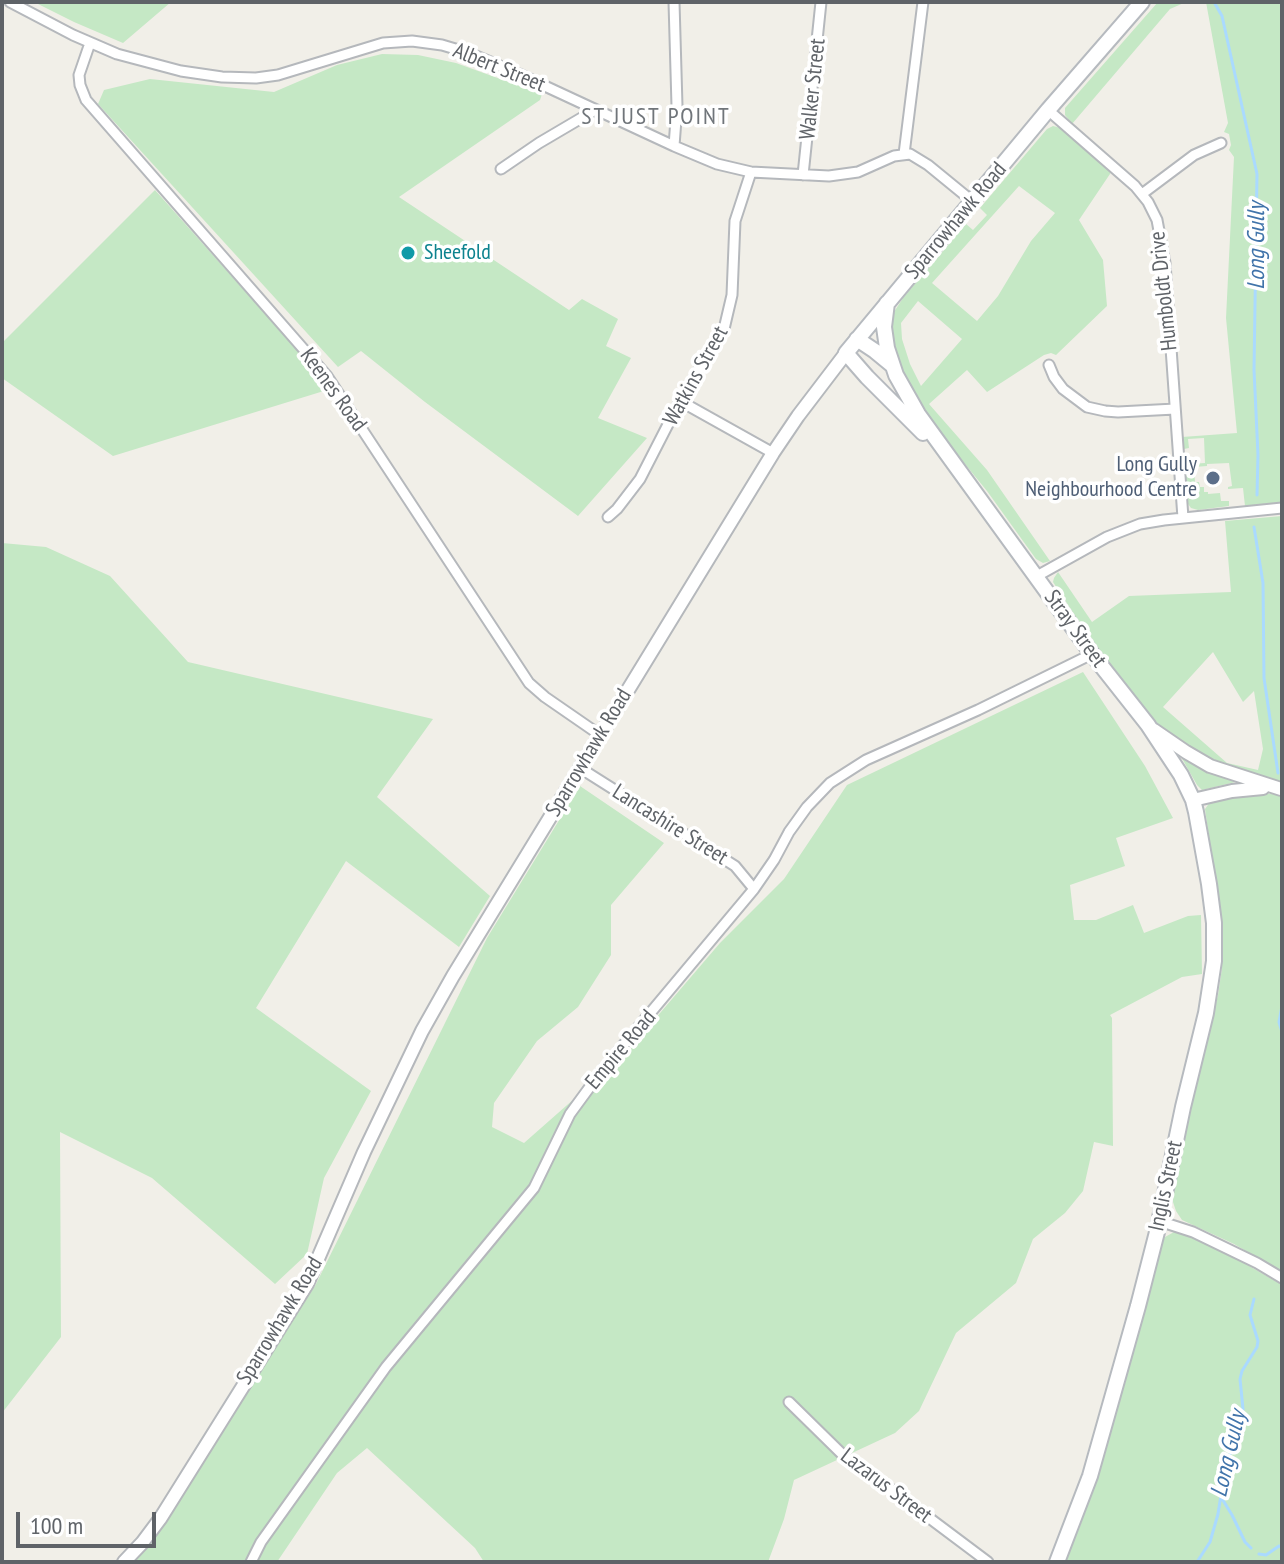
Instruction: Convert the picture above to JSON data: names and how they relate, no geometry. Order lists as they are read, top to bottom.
{
  "streets": {
    "main road": ["Sparrowhawk Road", "Stray Street", "Inglis Street"],
    "street": [
      "Albert Street",
      "Walker Street",
      "Humboldt Drive",
      "Watkins Street",
      "Keenes Road",
      "Lancashire Street",
      "Empire Road",
      "Lazarus Street"
    ]
  },
  "crossings": [
    ["Albert Street", "Walker Street"],
    ["Albert Street", "Watkins Street"],
    ["Albert Street", "Keenes Road"],
    ["Sparrowhawk Road", "Humboldt Drive"],
    ["Sparrowhawk Road", "Keenes Road"],
    ["Sparrowhawk Road", "Stray Street"],
    ["Sparrowhawk Road", "Lancashire Street"],
    ["Stray Street", "Empire Road"],
    ["Stray Street", "Inglis Street"],
    ["Lancashire Street", "Empire Road"]
  ],
  "districts": ["ST JUST POINT"],
  "water": ["Long Gully"],
  "places": ["Sheefold", "Long Gully Neighbourhood Centre"],
  "scale_bar": "100 m"
}
